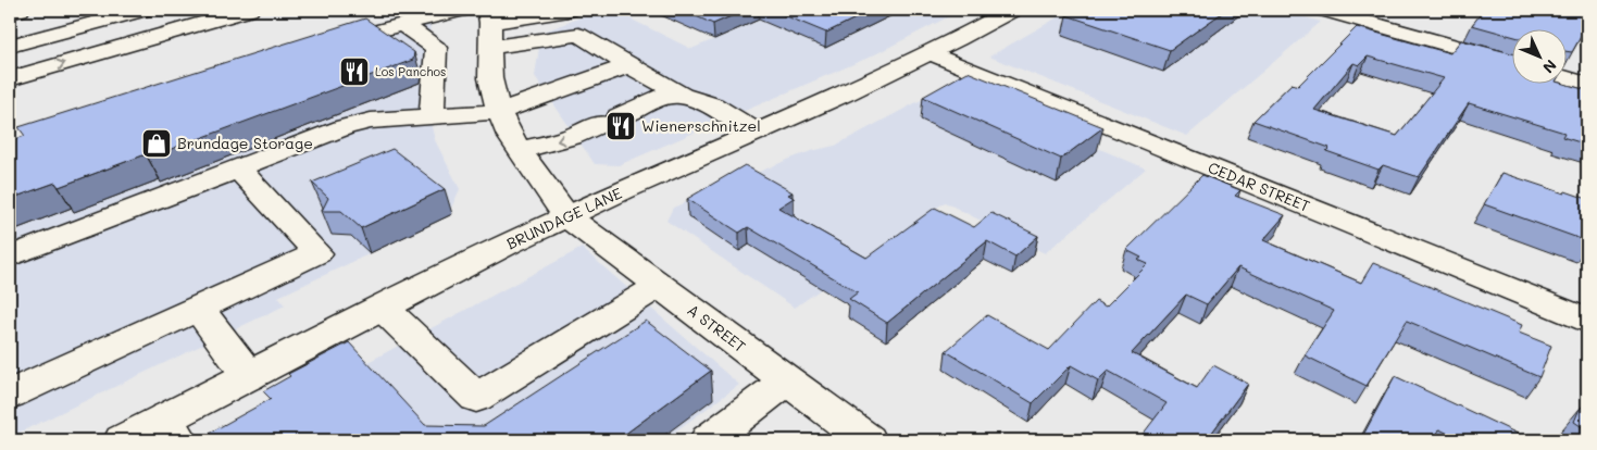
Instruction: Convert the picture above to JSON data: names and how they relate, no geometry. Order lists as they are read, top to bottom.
{
  "streets": {
    "main road": ["CEDAR STREET", "BRUNDAGE LANE", "A STREET"]
  },
  "crossings": [
    ["CEDAR STREET", "BRUNDAGE LANE"],
    ["BRUNDAGE LANE", "A STREET"]
  ],
  "places": {
    "restaurant": ["Los Panchos", "Wienerschnitzel"],
    "shop": ["Brundage Storage"]
  },
  "north": "bottom right"
}
